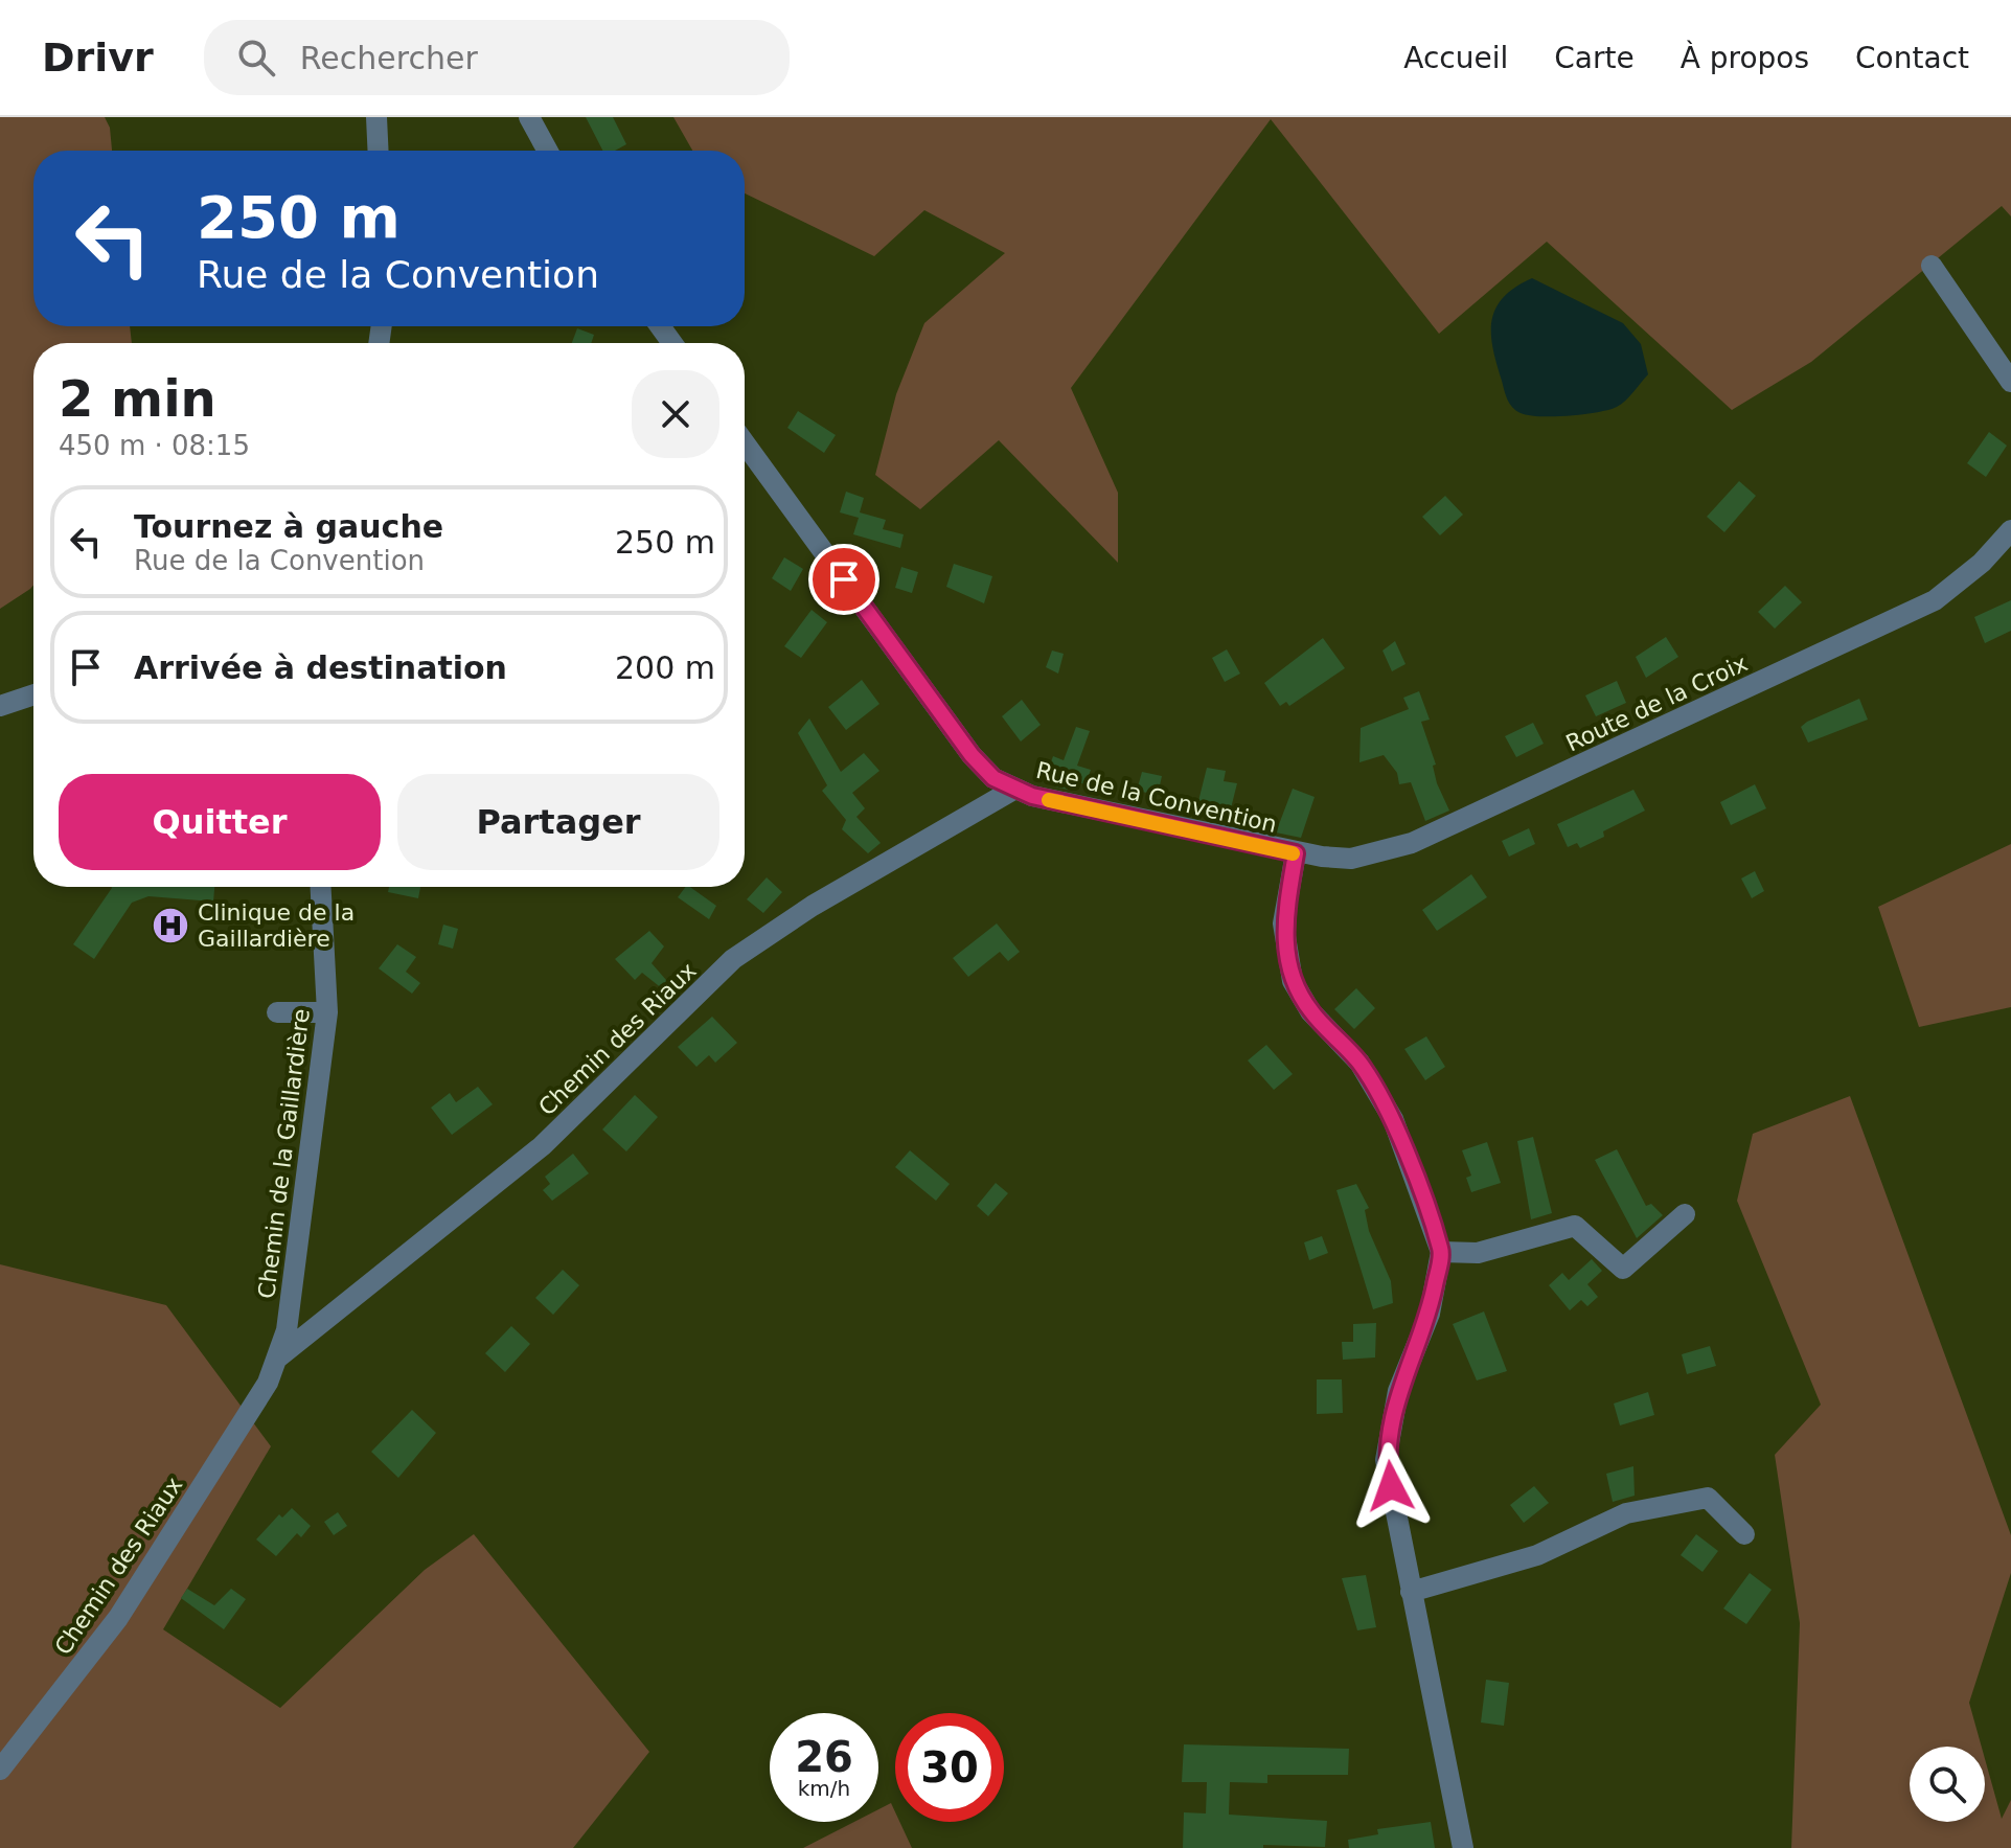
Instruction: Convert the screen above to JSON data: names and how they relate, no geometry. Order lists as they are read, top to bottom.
{
  "streets": {
    "street": [
      "Route de la Croix",
      "Rue de la Convention",
      "Chemin des Riaux",
      "Chemin de la Gaillardière"
    ]
  },
  "crossings": [
    ["Route de la Croix", "Rue de la Convention"],
    ["Rue de la Convention", "Chemin des Riaux"],
    ["Chemin des Riaux", "Chemin de la Gaillardière"]
  ],
  "places": {
    "hospital": ["Clinique de la Gaillardière"]
  },
  "page": {
    "header": "Drivr",
    "search": "Rechercher",
    "nav": [
      "Accueil",
      "Carte",
      "À propos",
      "Contact"
    ],
    "turn": ["250 m", "Rue de la Convention"],
    "heading": ["2 min", "450 m · 08:15"],
    "list": [
      {
        "name": "Tournez à gauche",
        "note": "Rue de la Convention",
        "value": "250 m"
      },
      {
        "name": "Arrivée à destination",
        "value": "200 m"
      }
    ],
    "buttons": ["Quitter", "Partager"],
    "speed": "26 km/h",
    "limit": "30"
  }
}
